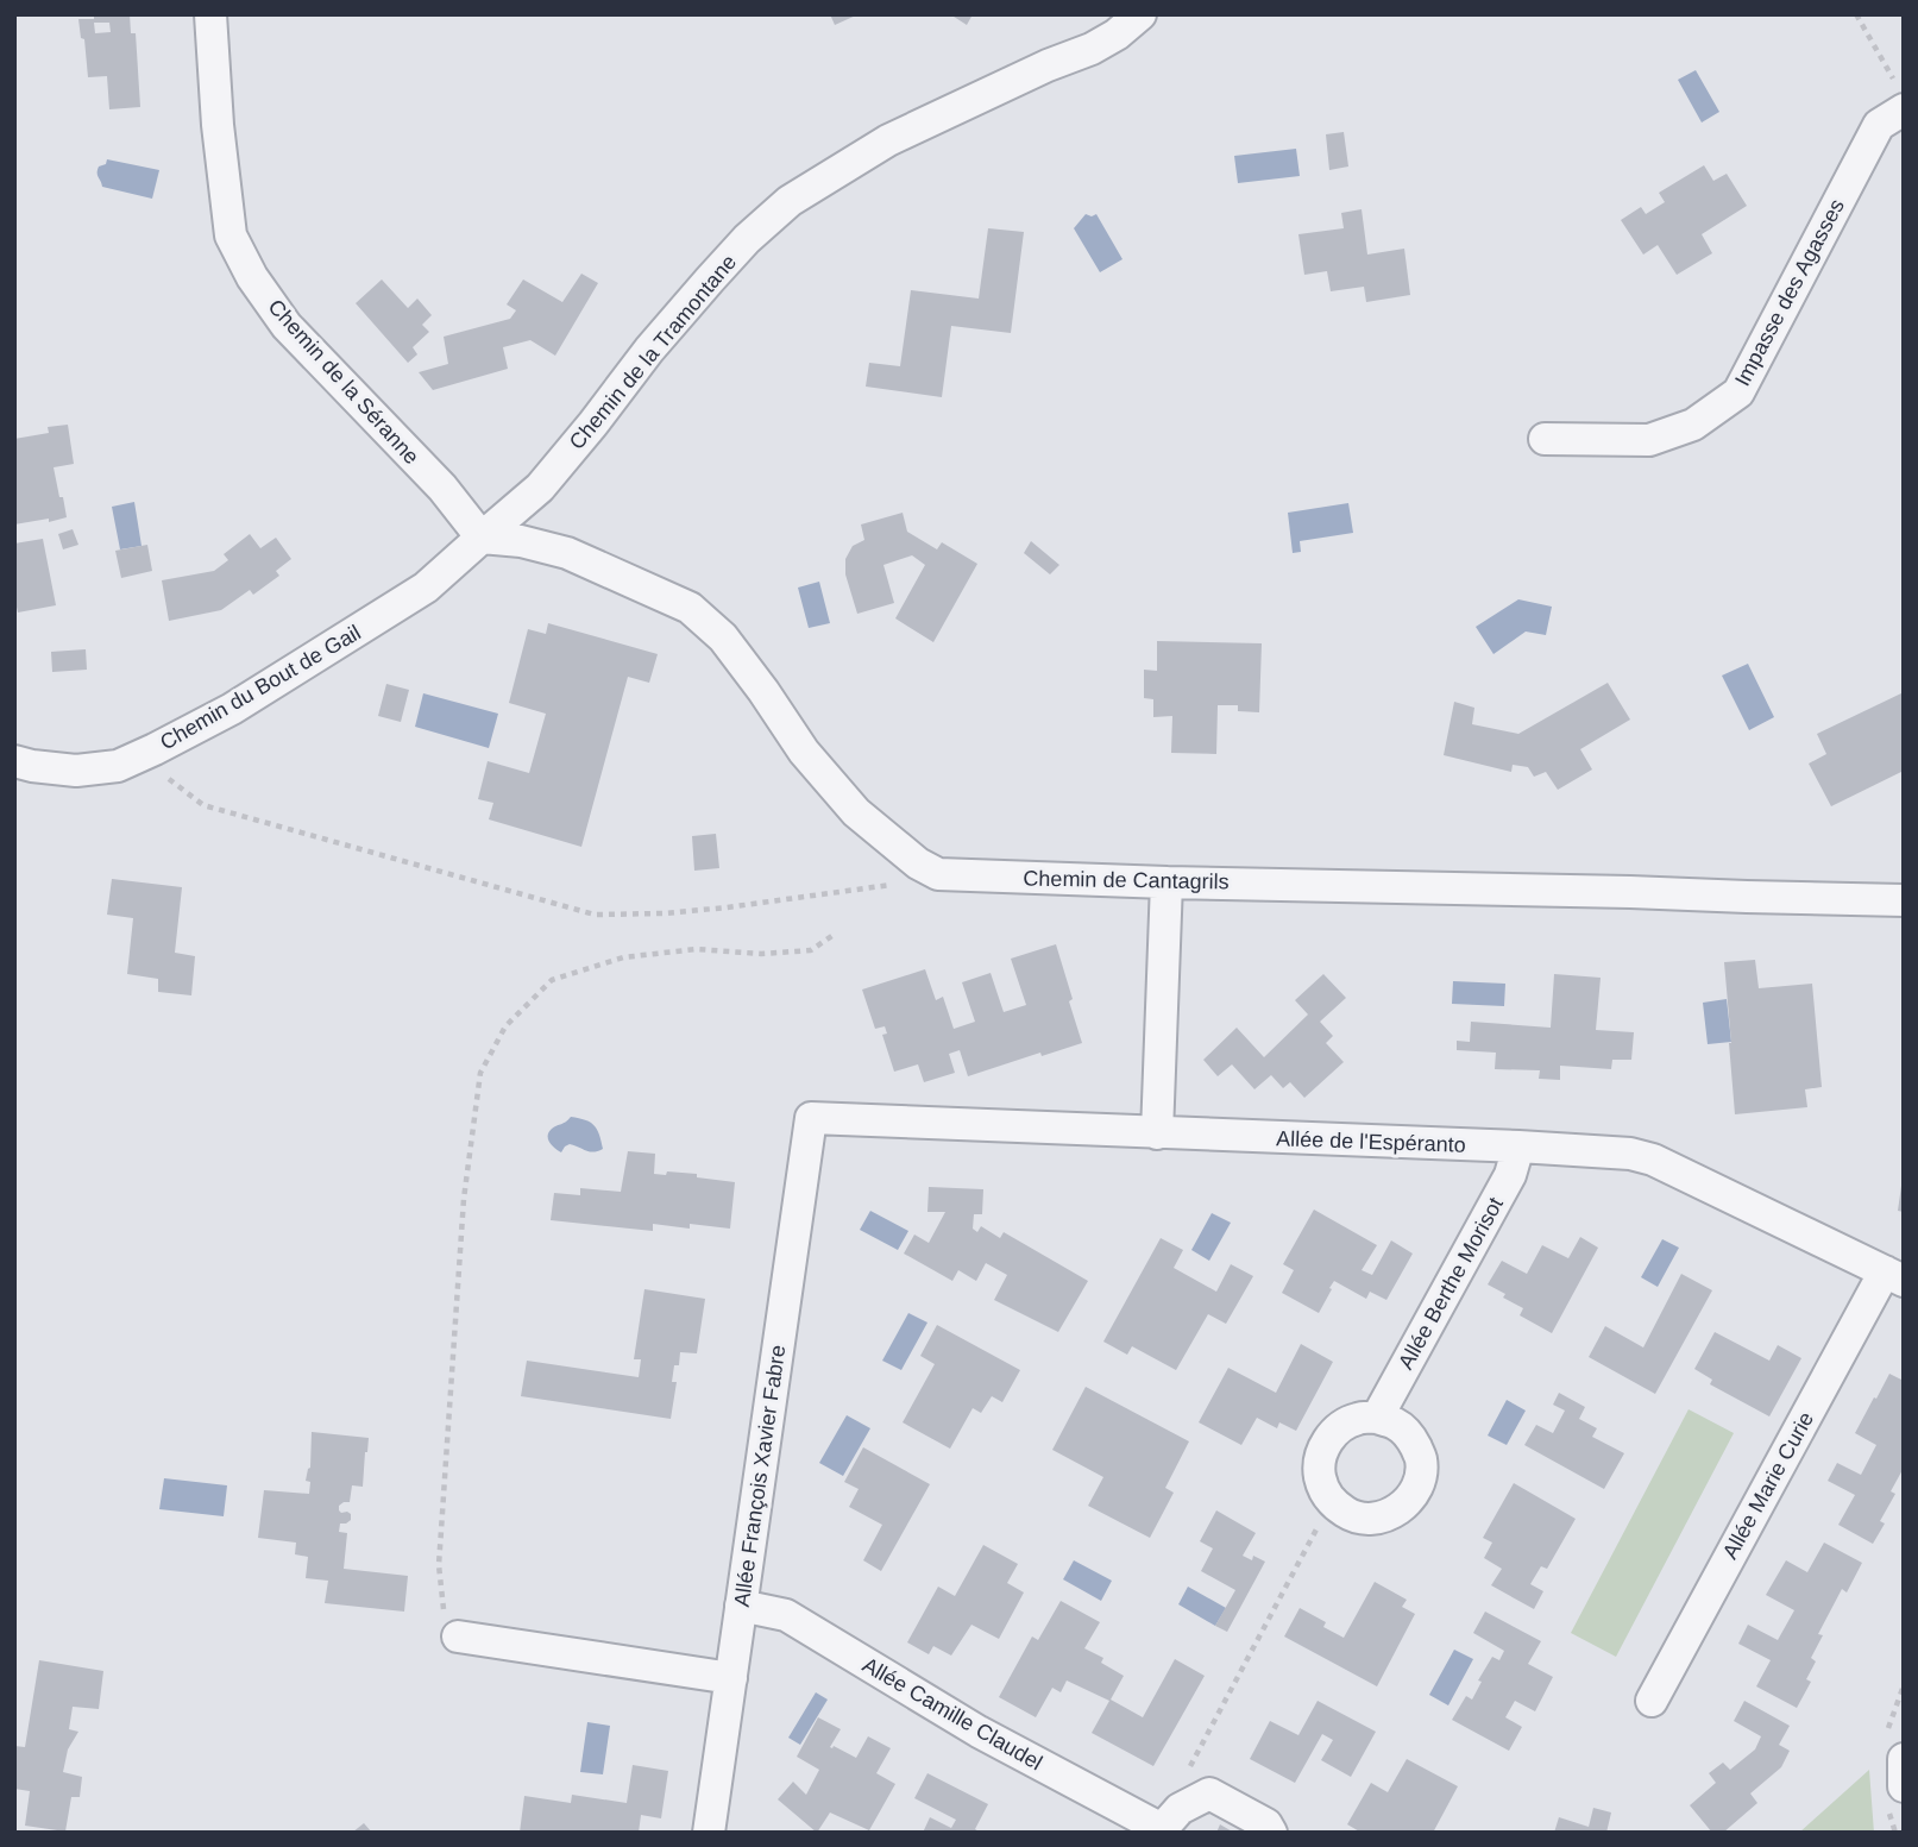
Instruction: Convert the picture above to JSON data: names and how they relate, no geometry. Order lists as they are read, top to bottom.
{
  "streets": {
    "street": [
      "Impasse des Agasses",
      "Chemin de la Tramontane",
      "Chemin de la Séranne",
      "Chemin du Bout de Gail",
      "Chemin de Cantagrils",
      "Allée de l'Espéranto",
      "Allée Berthe Morisot",
      "Allée François Xavier Fabre",
      "Allée Marie Curie",
      "Allée Camille Claudel"
    ]
  },
  "crossings": [
    ["Chemin de la Tramontane", "Chemin de la Séranne"],
    ["Chemin de la Tramontane", "Chemin du Bout de Gail"],
    ["Chemin de la Séranne", "Chemin du Bout de Gail"],
    ["Allée de l'Espéranto", "Allée Berthe Morisot"],
    ["Allée de l'Espéranto", "Allée François Xavier Fabre"],
    ["Allée de l'Espéranto", "Allée Marie Curie"],
    ["Allée François Xavier Fabre", "Allée Camille Claudel"]
  ]
}
